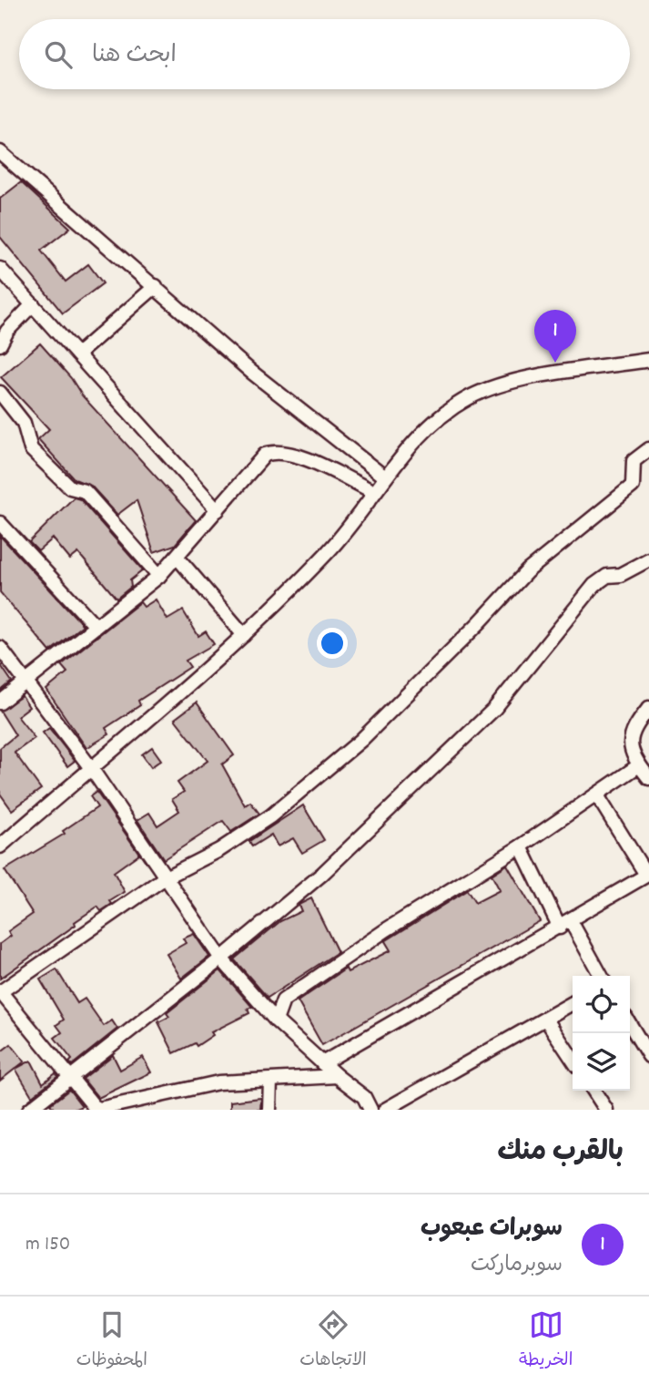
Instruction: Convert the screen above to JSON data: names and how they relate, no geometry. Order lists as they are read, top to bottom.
{
  "page": {
    "search": "ابحث هنا",
    "pins": "1",
    "heading": "بالقرب منك",
    "list": [
      {
        "mark": "1",
        "name": "سوبرات عبعوب",
        "note": "سوبرماركت",
        "value": "150 m"
      }
    ],
    "nav": ["الخريطة", "الاتجاهات", "المحفوظات"]
  }
}
